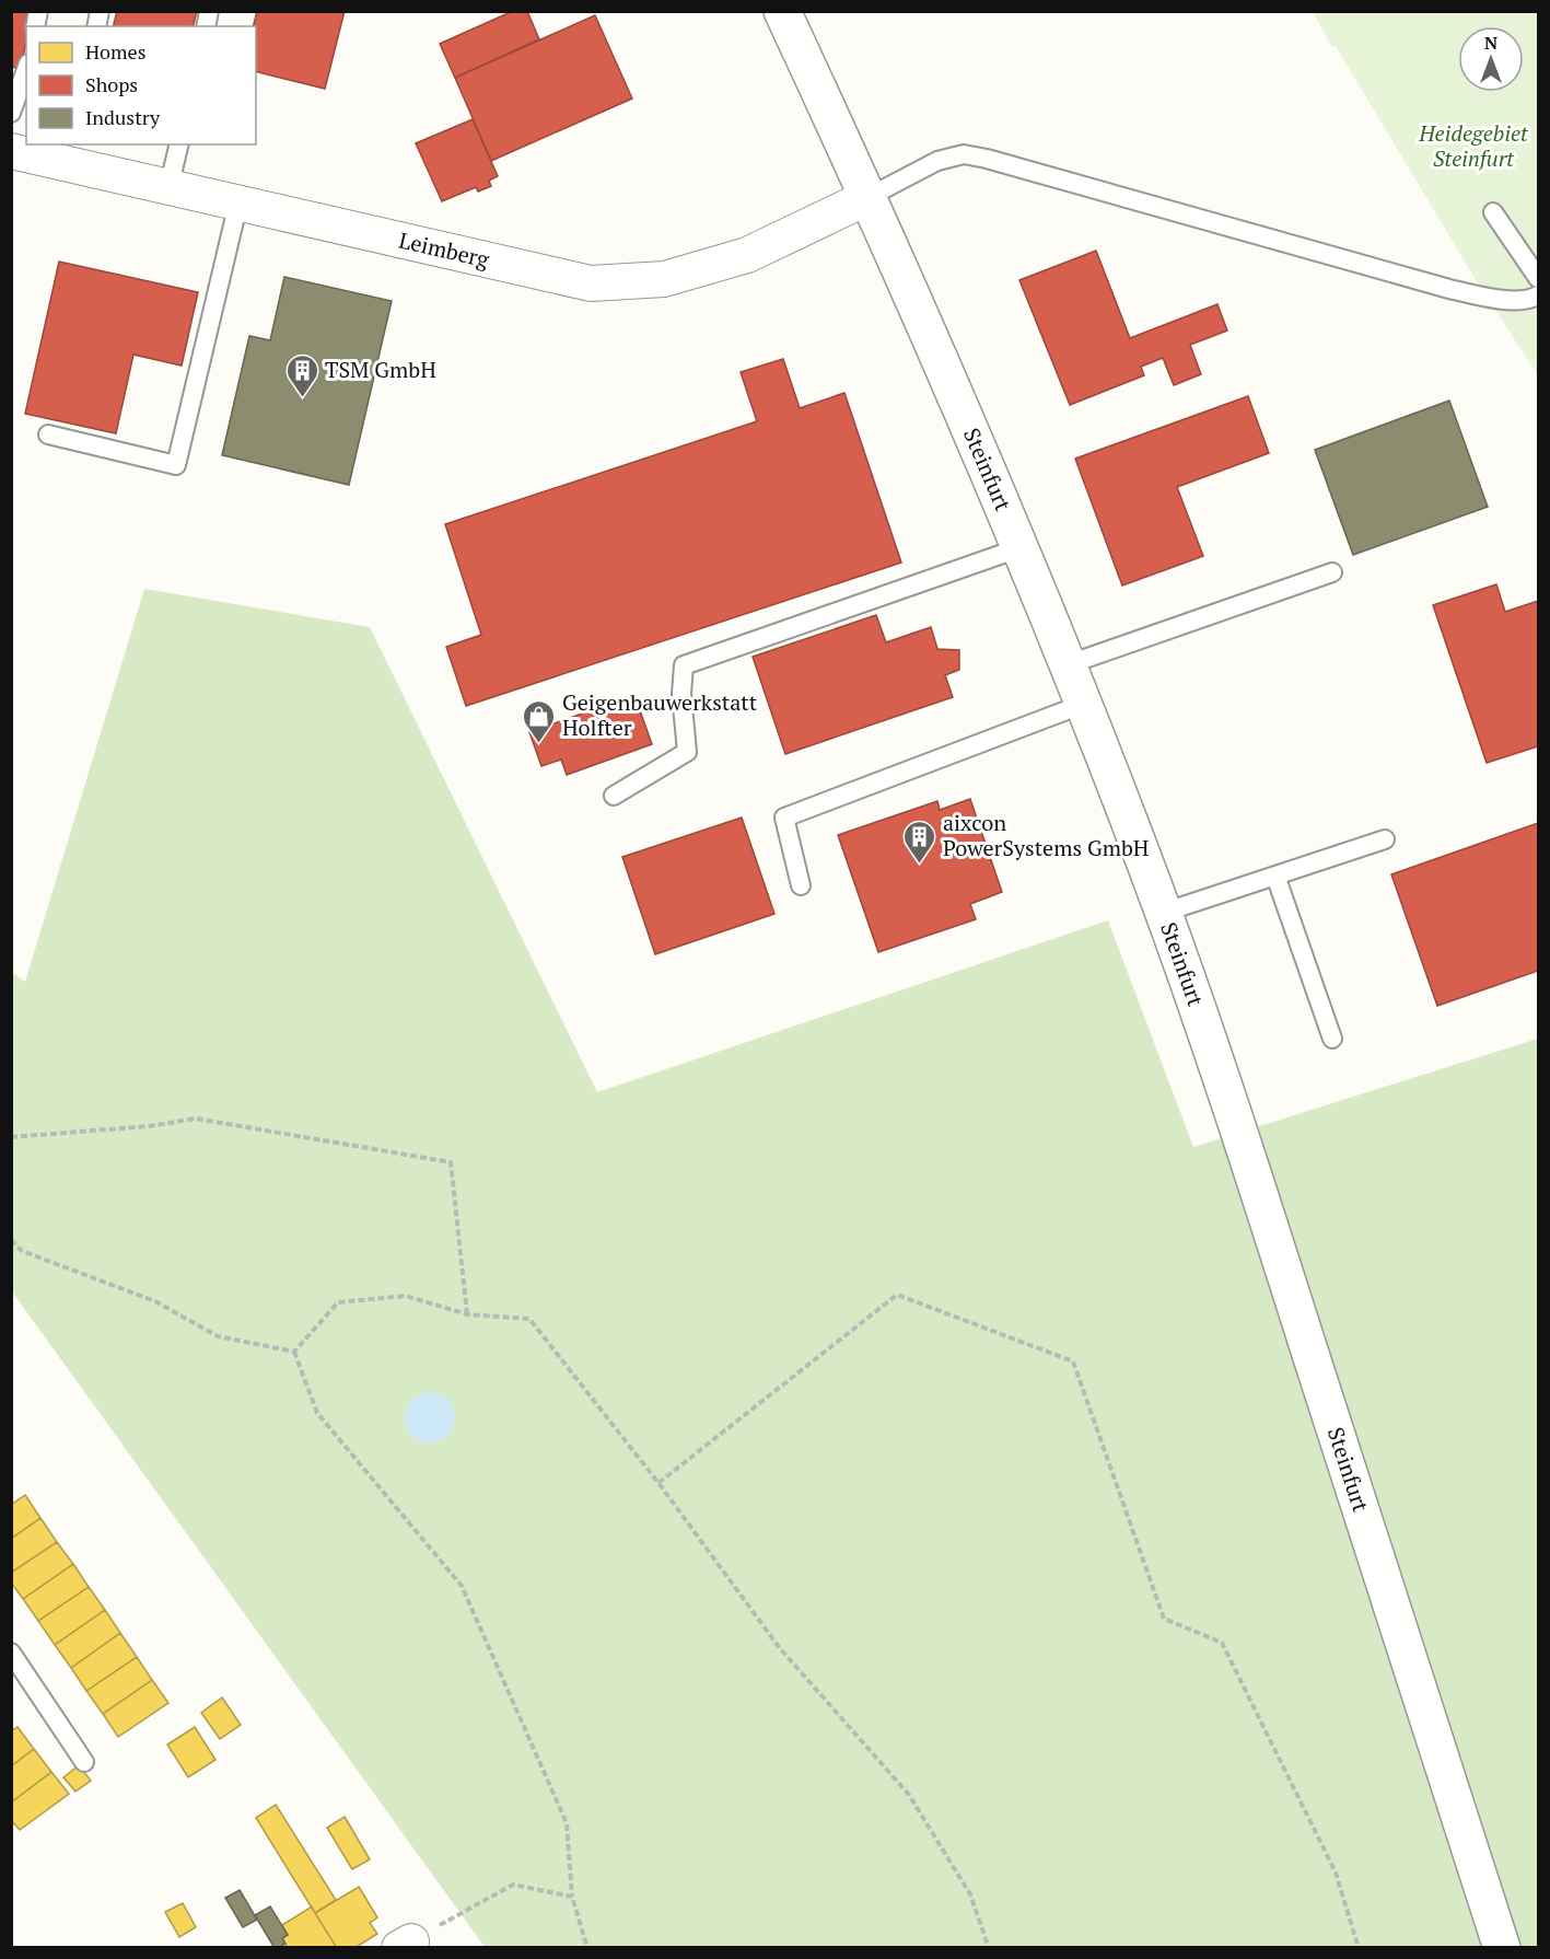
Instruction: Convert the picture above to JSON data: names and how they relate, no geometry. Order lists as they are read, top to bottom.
{
  "streets": {
    "street": ["Leimberg", "Steinfurt"]
  },
  "crossings": [
    ["Leimberg", "Steinfurt"]
  ],
  "parks": ["Heidegebiet Steinfurt"],
  "places": {
    "building": ["TSM GmbH", "aixcon PowerSystems GmbH"],
    "shop": ["Geigenbauwerkstatt Holfter"]
  },
  "legend": ["Homes", "Shops", "Industry"],
  "north": "top"
}
